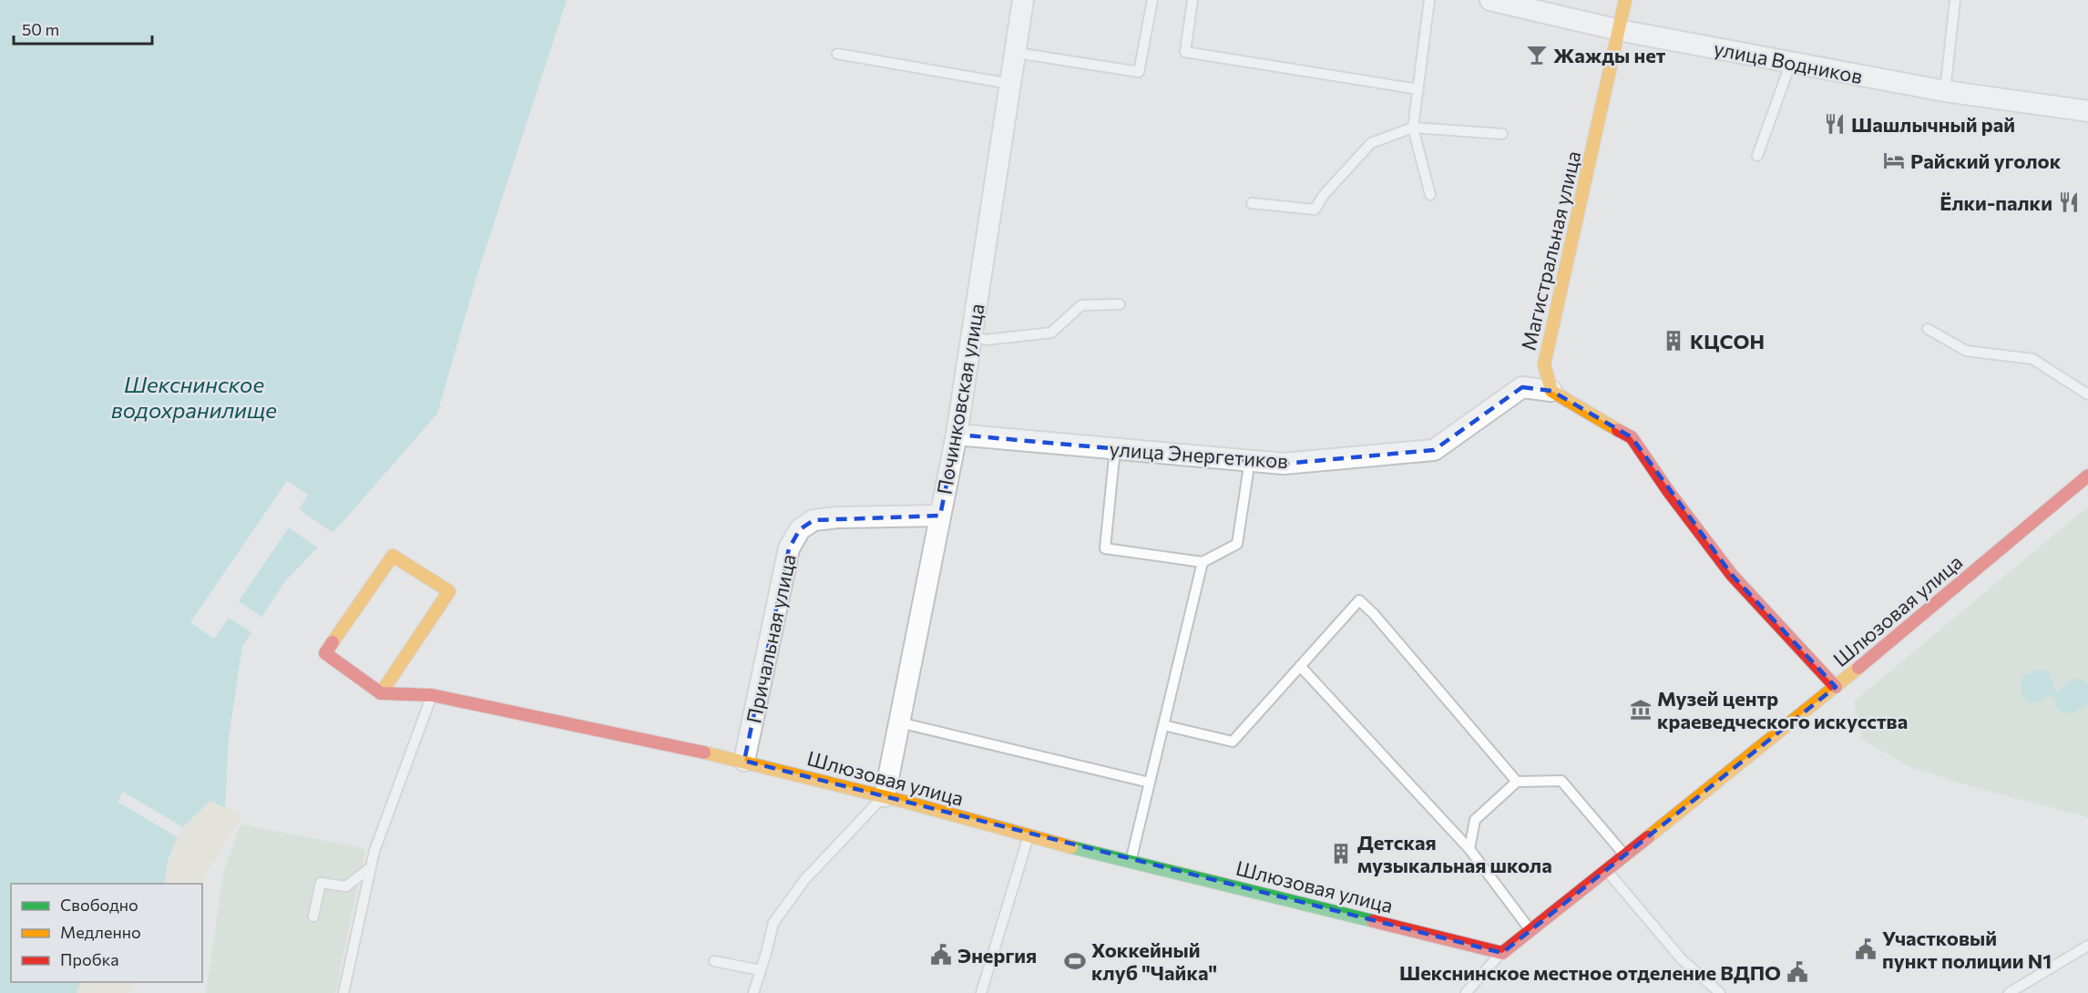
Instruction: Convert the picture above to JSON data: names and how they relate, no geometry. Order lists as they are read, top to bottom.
{
  "streets": {
    "street": [
      "улица Водников",
      "Магистральная улица",
      "Починковская улица",
      "улица Энергетиков",
      "Шлюзовая улица",
      "Причальная улица"
    ]
  },
  "crossings": [
    ["улица Водников", "Магистральная улица"],
    ["Магистральная улица", "улица Энергетиков"],
    ["Починковская улица", "улица Энергетиков"],
    ["Починковская улица", "Шлюзовая улица"],
    ["Починковская улица", "Причальная улица"],
    ["Шлюзовая улица", "Причальная улица"]
  ],
  "water": ["Шекснинское водохранилище"],
  "places": {
    "bar": ["Жажды нет"],
    "restaurant": ["Шашлычный рай", "Ёлки-палки"],
    "hotel": ["Райский уголок"],
    "building": ["КЦСОН", "Детская музыкальная школа"],
    "museum": ["Музей центр краеведческого искусства"],
    "public building": ["Участковый пункт полиции N1", "Энергия", "Шекснинское местное отделение ВДПО"],
    "sports": ["Хоккейный клуб \"Чайка\""]
  },
  "legend": ["Свободно", "Медленно", "Пробка"],
  "scale_bar": "50 m"
}
